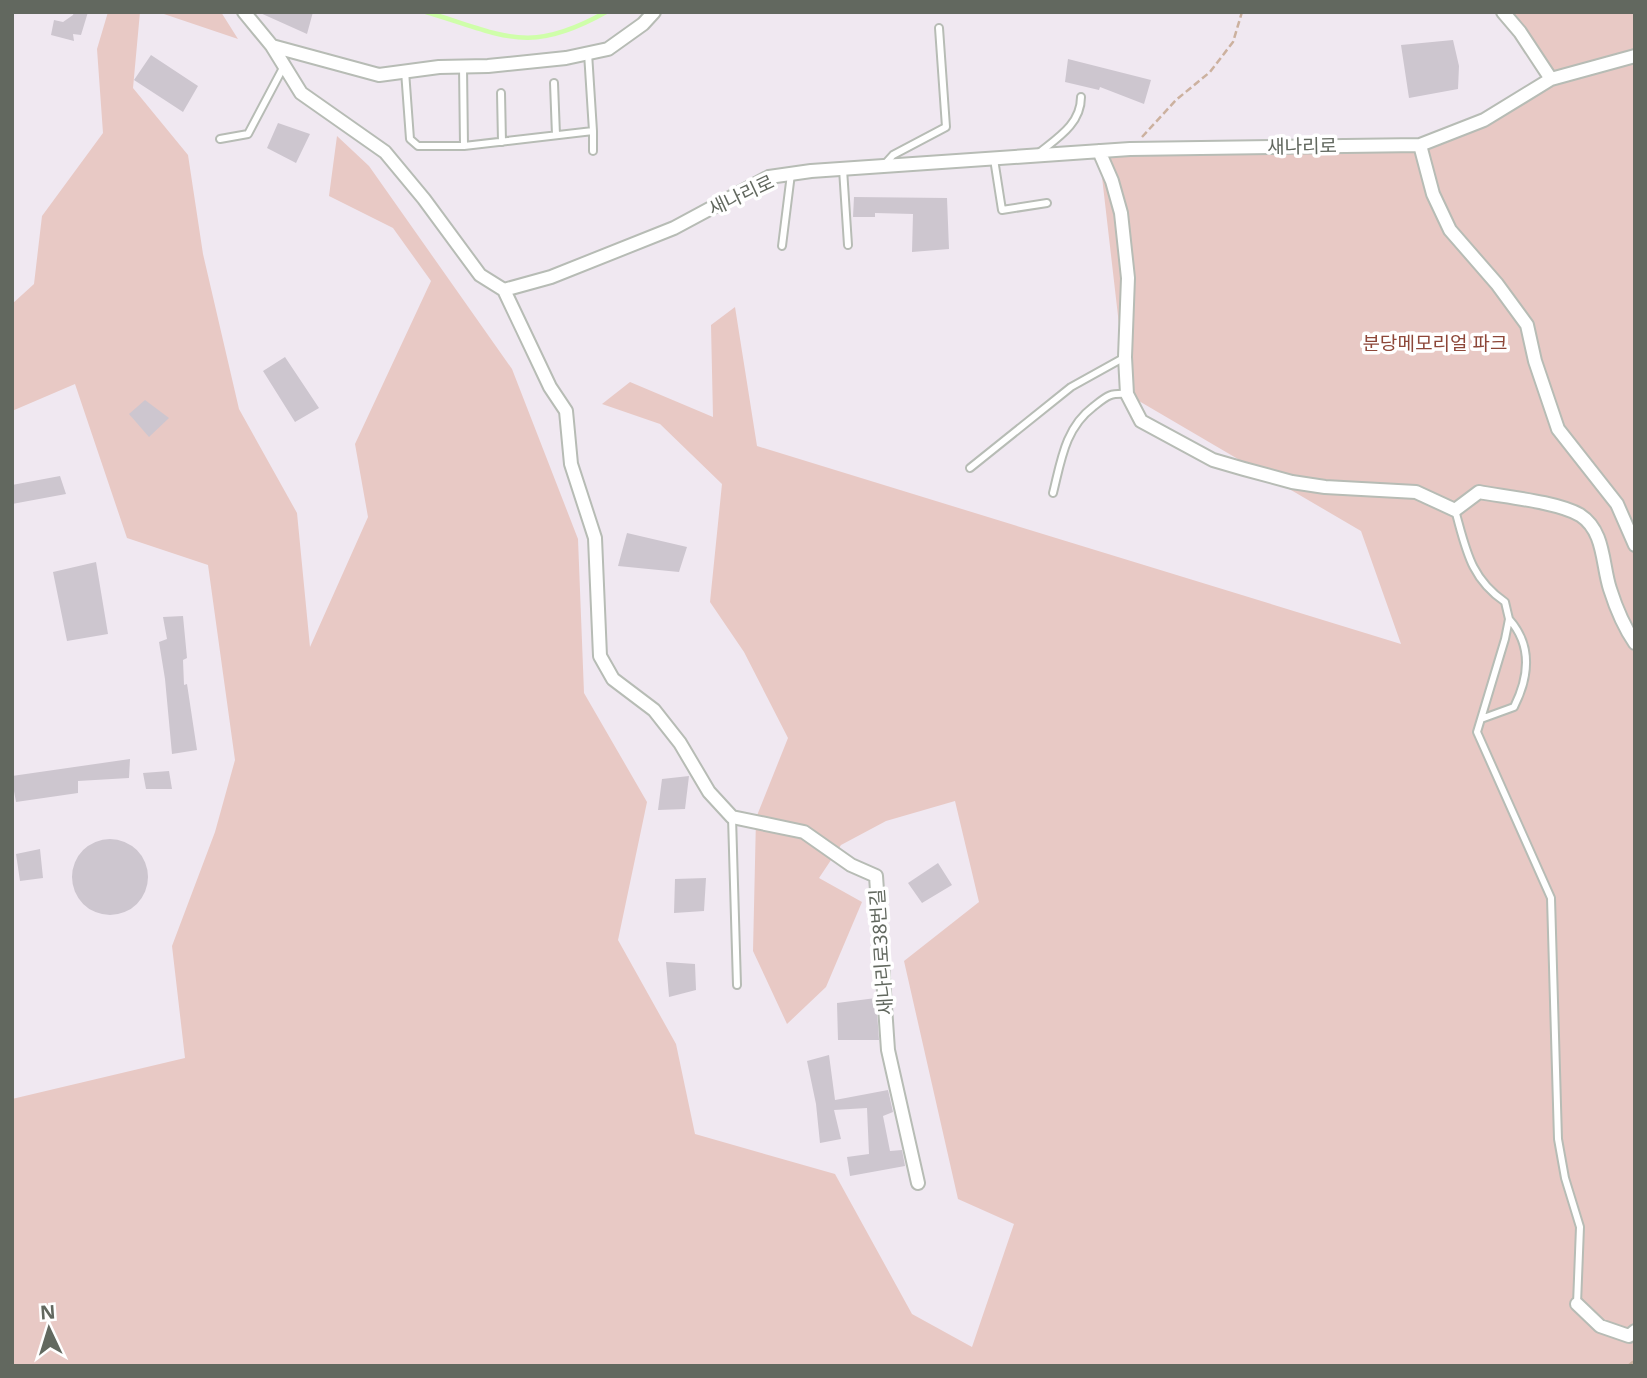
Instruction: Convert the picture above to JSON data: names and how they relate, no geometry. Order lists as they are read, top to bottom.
{
  "streets": {
    "street": ["새나리로", "새나리로38번길"]
  },
  "parks": ["분당메모리얼 파크"],
  "north": "top"
}
